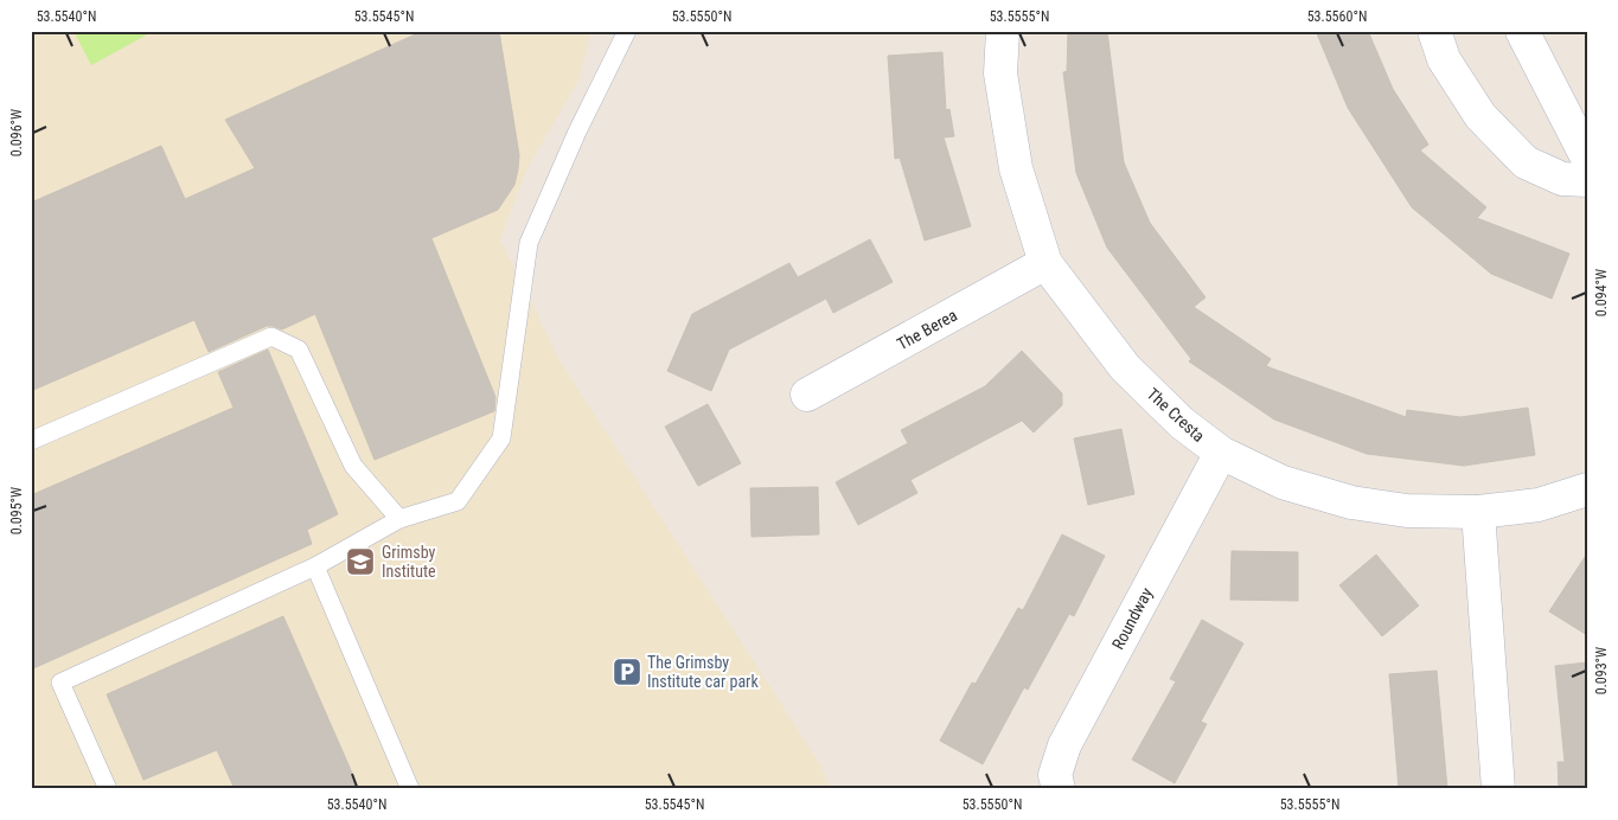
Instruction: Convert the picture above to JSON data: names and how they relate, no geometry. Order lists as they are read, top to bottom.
{
  "streets": {
    "street": ["The Berea", "The Cresta", "Roundway"]
  },
  "crossings": [
    ["The Berea", "The Cresta"],
    ["The Cresta", "Roundway"]
  ],
  "places": {
    "school or university": ["Grimsby Institute"],
    "parking": ["The Grimsby Institute car park"]
  },
  "coordinates": [
    "53.5540°N",
    "53.5545°N",
    "53.5550°N",
    "53.5555°N",
    "53.5560°N",
    "0.096°W",
    "0.094°W",
    "0.095°W",
    "0.093°W"
  ]
}
